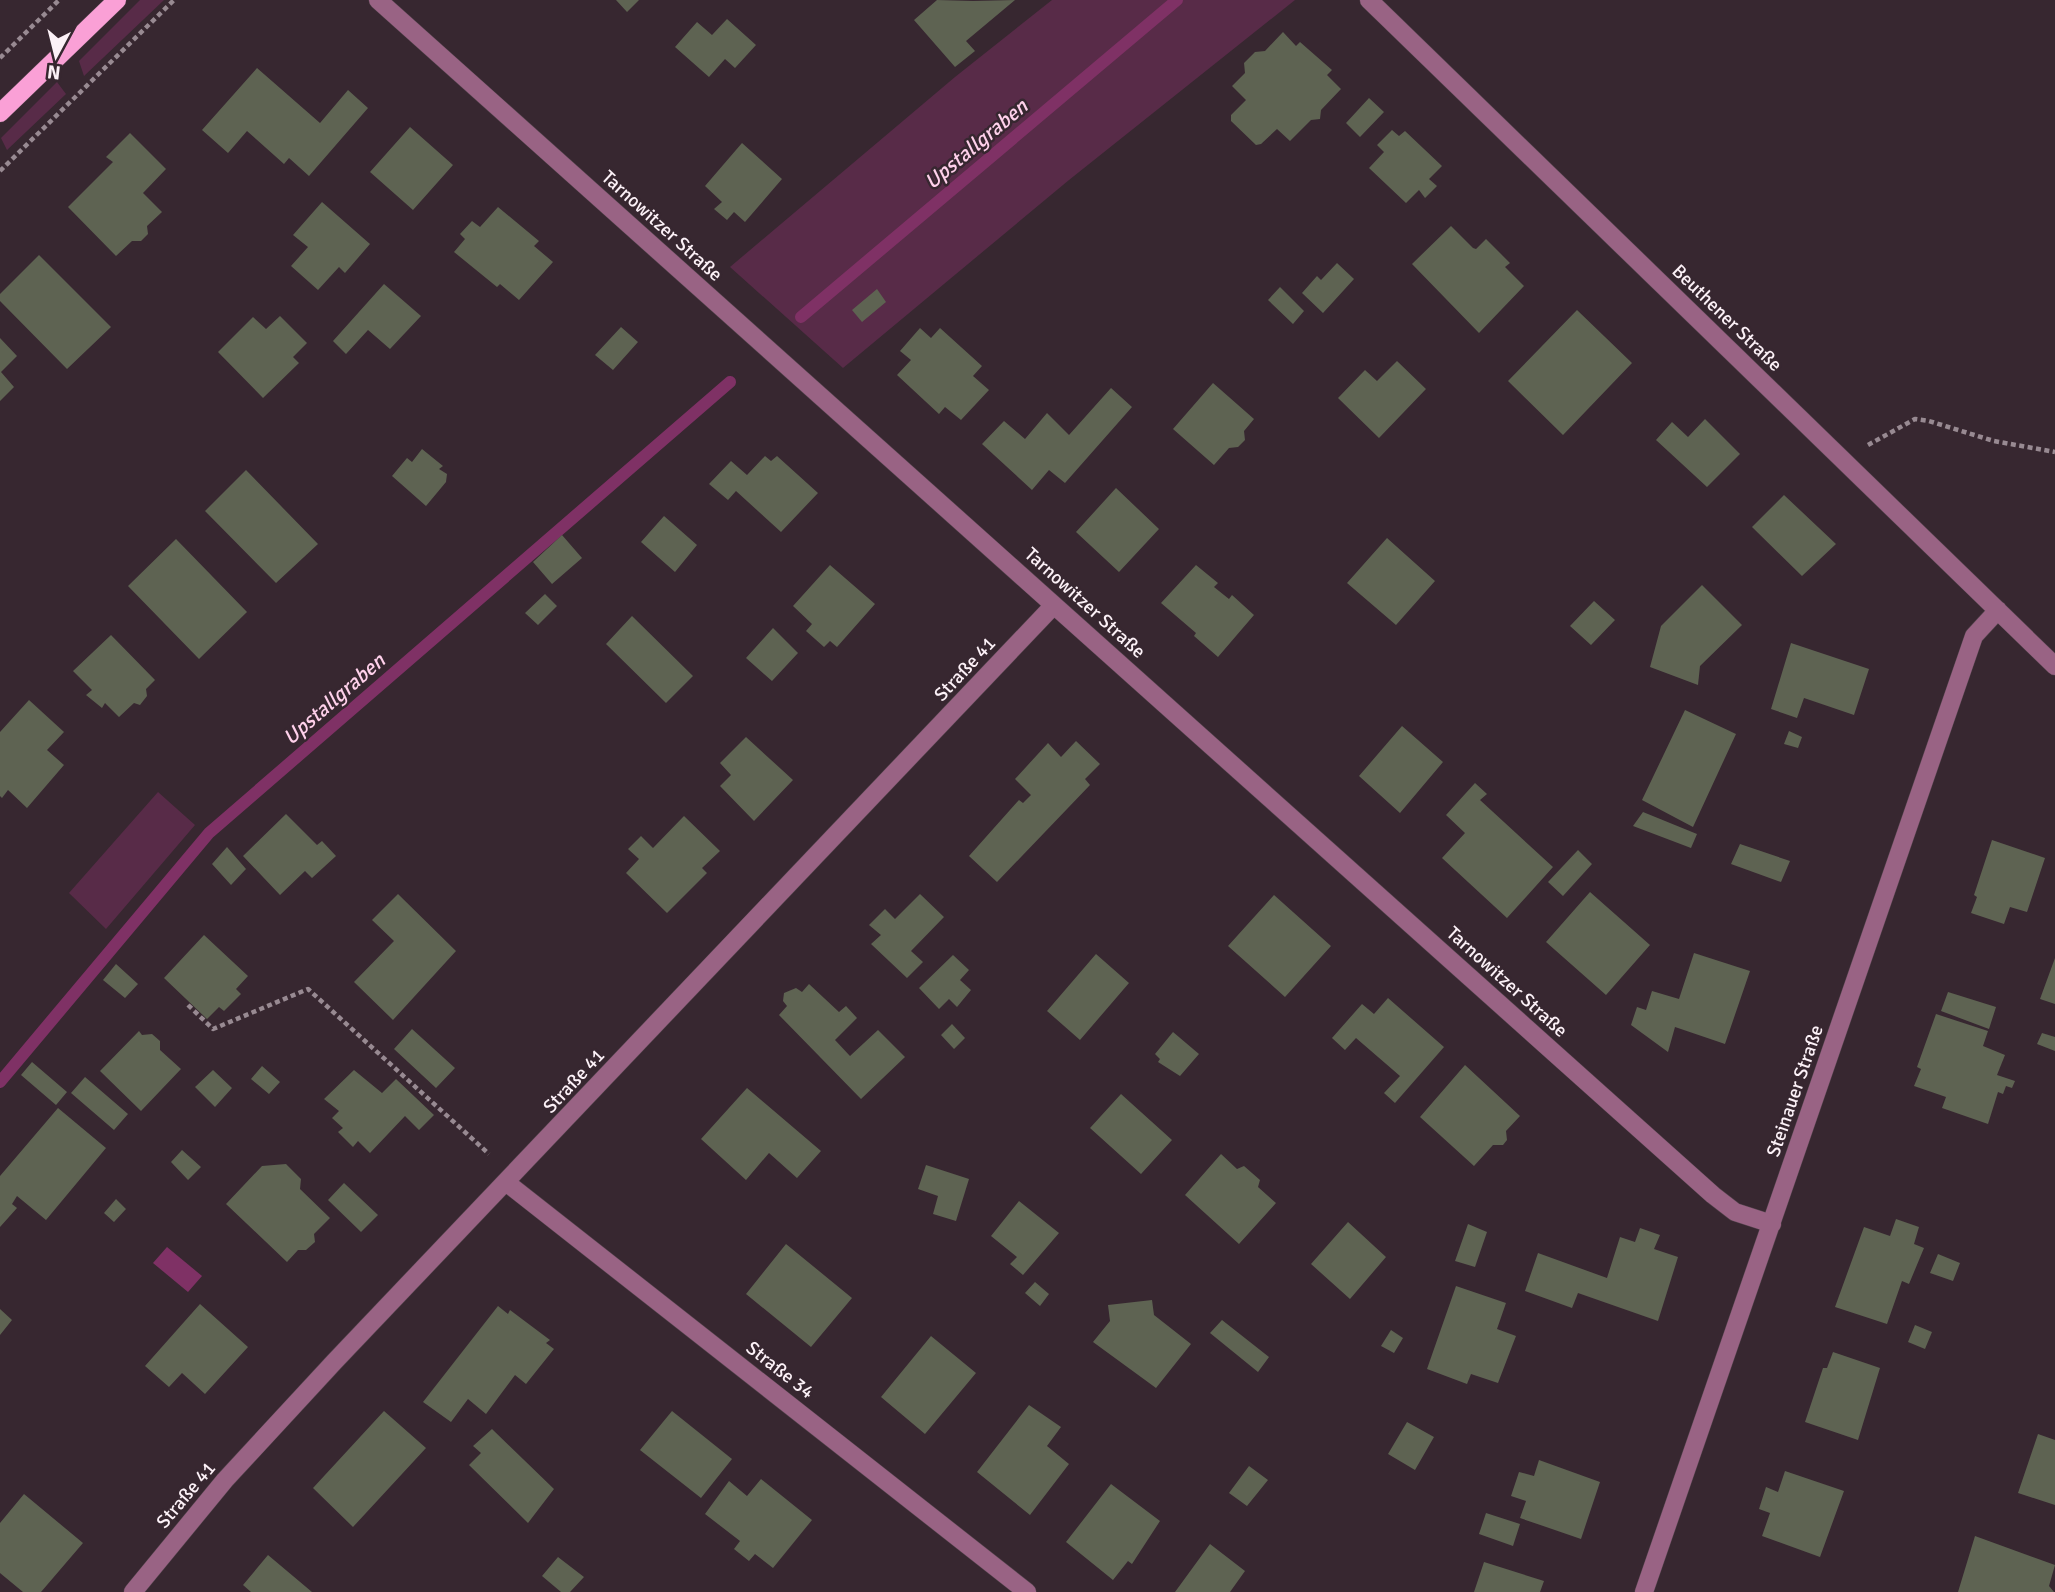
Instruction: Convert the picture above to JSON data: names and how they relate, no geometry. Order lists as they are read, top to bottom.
{
  "streets": {
    "street": [
      "Tarnowitzer Straße",
      "Beuthener Straße",
      "Straße 41",
      "Steinauer Straße",
      "Straße 34"
    ]
  },
  "crossings": [
    ["Tarnowitzer Straße", "Straße 41"],
    ["Tarnowitzer Straße", "Steinauer Straße"],
    ["Beuthener Straße", "Steinauer Straße"],
    ["Straße 41", "Straße 34"]
  ],
  "water": ["Upstallgraben"],
  "north": "bottom"
}
